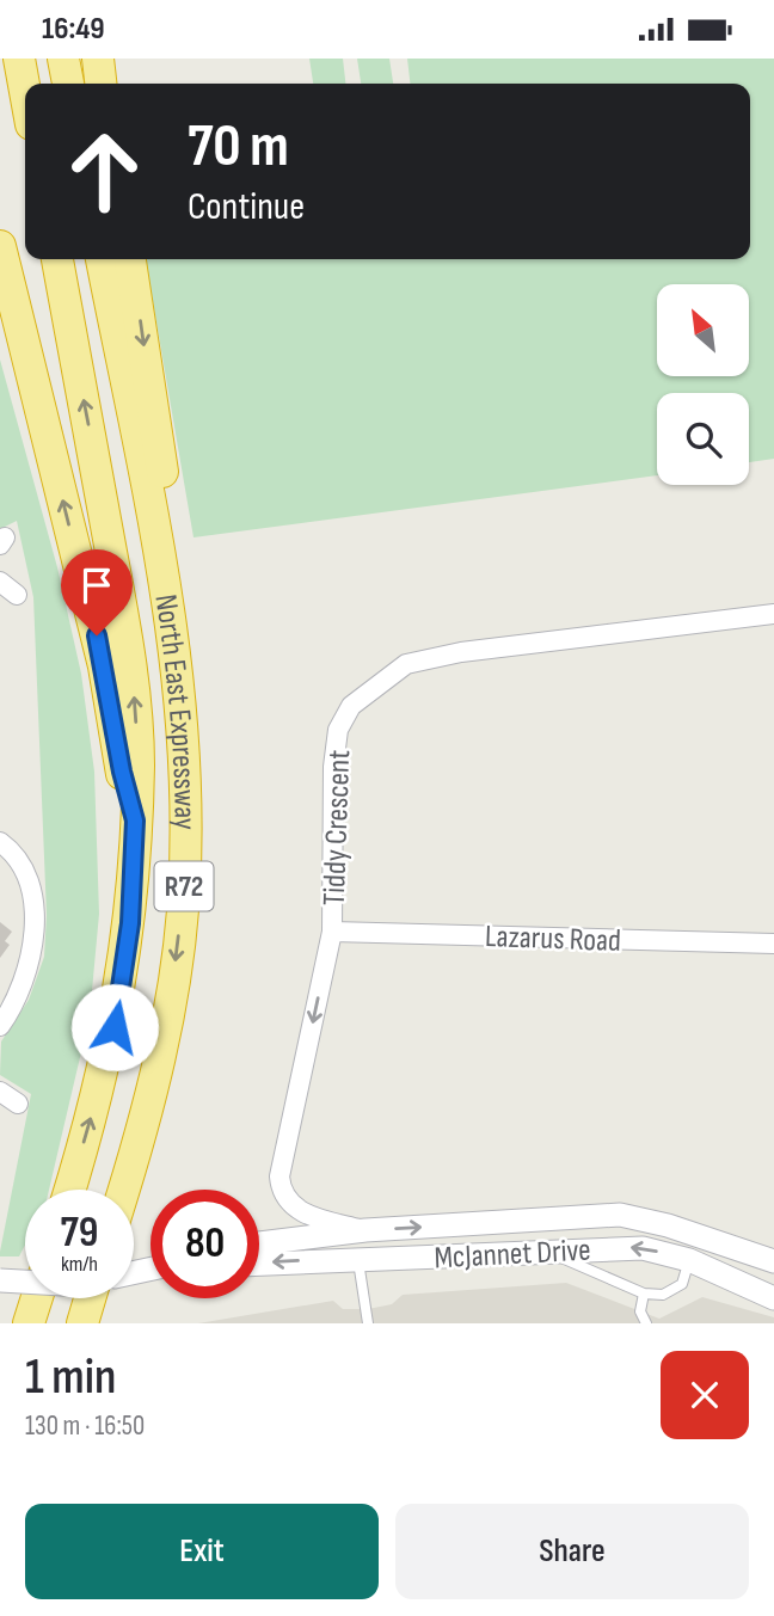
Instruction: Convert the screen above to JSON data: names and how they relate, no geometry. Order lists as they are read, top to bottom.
{
  "streets": {
    "highway": ["North East Expressway", "R72"],
    "street": ["Tiddy Crescent", "Lazarus Road", "McJannet Drive"]
  },
  "crossings": [
    ["Tiddy Crescent", "Lazarus Road"],
    ["Tiddy Crescent", "McJannet Drive"]
  ],
  "north": "top left",
  "page": {
    "status": "16:49",
    "turn": ["70 m", "Continue"],
    "speed": "79 km/h",
    "limit": "80",
    "heading": ["1 min", "130 m · 16:50"],
    "buttons": ["Exit", "Share"]
  }
}
